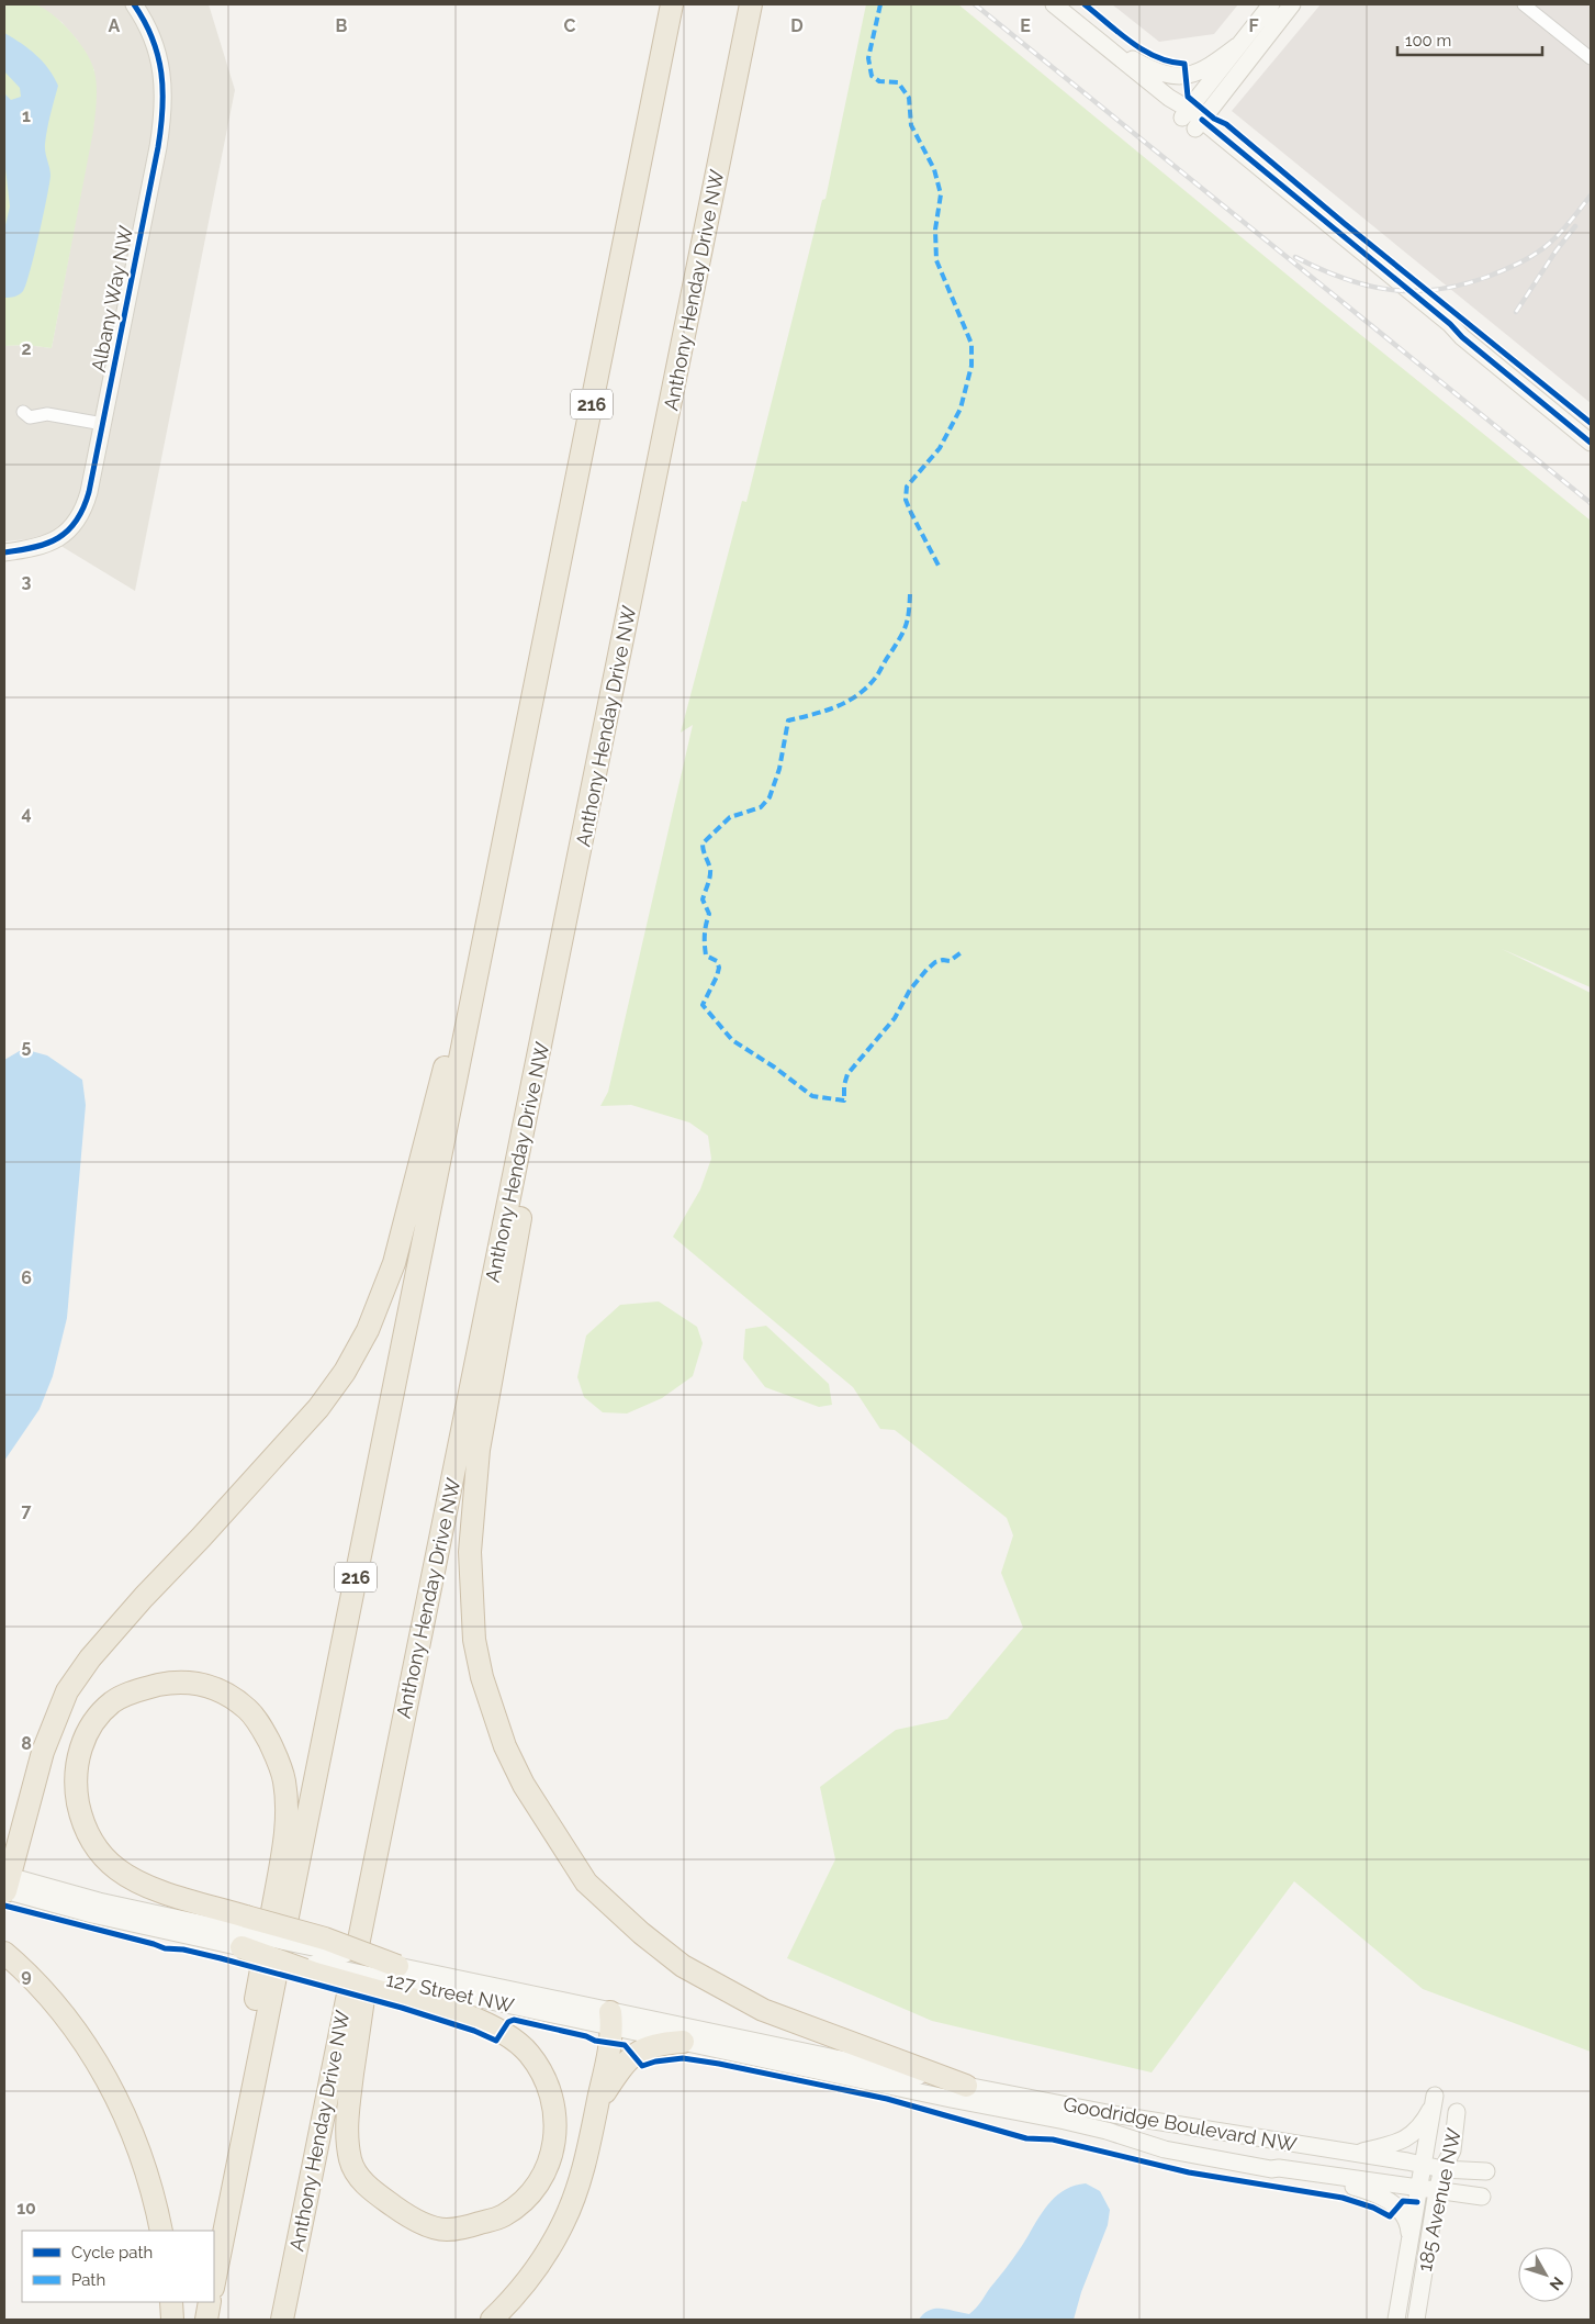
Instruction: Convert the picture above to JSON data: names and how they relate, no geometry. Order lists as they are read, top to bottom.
{
  "streets": {
    "highway": ["Anthony Henday Drive NW", "216"],
    "main road": [
      "Albany Way NW",
      "127 Street NW",
      "Goodridge Boulevard NW",
      "185 Avenue NW"
    ]
  },
  "crossings": [
    ["127 Street NW", "Goodridge Boulevard NW"],
    ["Goodridge Boulevard NW", "185 Avenue NW"]
  ],
  "legend": ["Cycle path", "Path"],
  "scale_bar": "100 m",
  "north": "bottom right",
  "grid": {
    "columns": [
      "A",
      "B",
      "C",
      "D",
      "E",
      "F"
    ],
    "rows": [
      "1",
      "2",
      "3",
      "4",
      "5",
      "6",
      "7",
      "8",
      "9",
      "10"
    ]
  }
}
